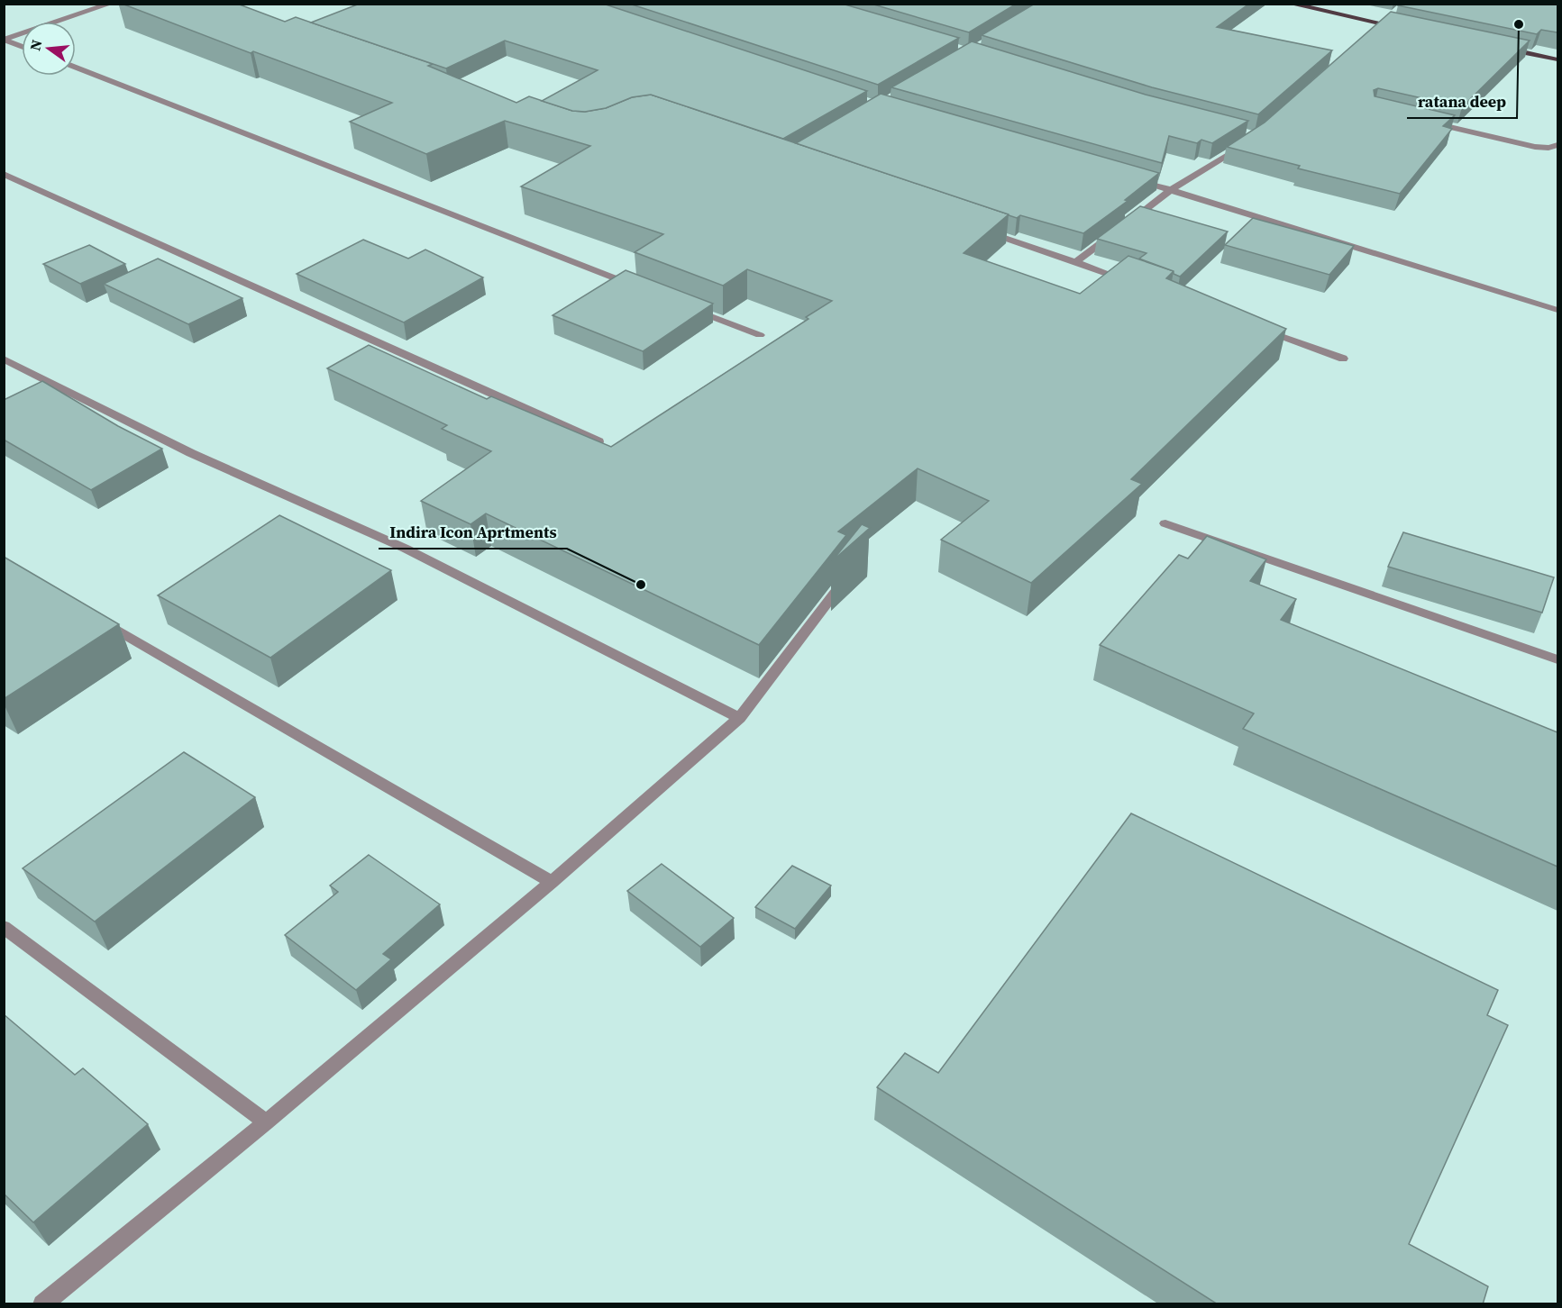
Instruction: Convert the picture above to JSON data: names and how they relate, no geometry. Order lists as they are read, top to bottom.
{
  "places": ["ratana deep", "Indira Icon Aprtments"],
  "north": "left"
}
